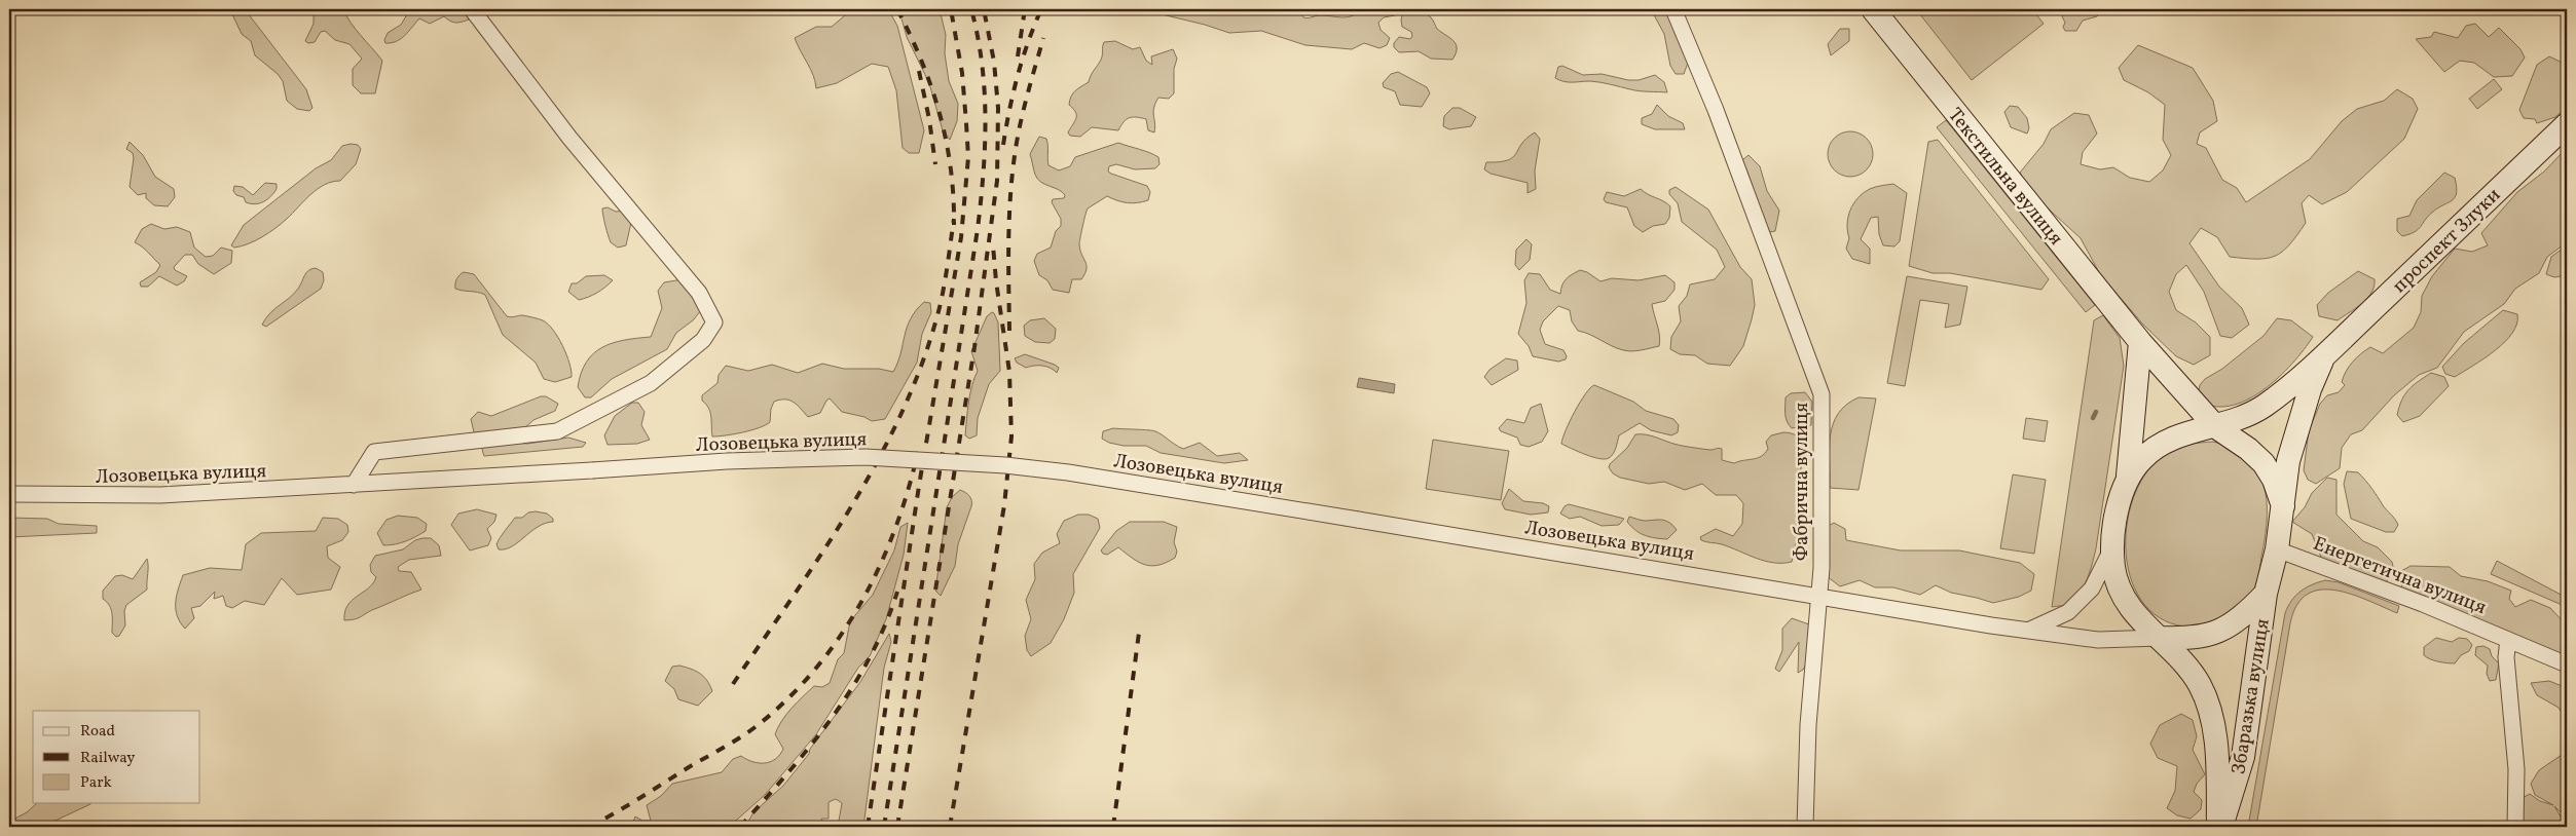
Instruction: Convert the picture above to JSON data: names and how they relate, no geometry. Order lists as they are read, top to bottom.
{
  "streets": {
    "main road": ["Текстильна вулиця", "проспект Злуки", "Збаразька вулиця"],
    "street": ["Лозовецька вулиця", "Фабрична вулиця", "Енергетична вулиця"]
  },
  "crossings": [
    ["Текстильна вулиця", "проспект Злуки"],
    ["проспект Злуки", "Енергетична вулиця"],
    ["проспект Злуки", "Збаразька вулиця"],
    ["Лозовецька вулиця", "Фабрична вулиця"],
    ["Лозовецька вулиця", "Збаразька вулиця"],
    ["Енергетична вулиця", "Збаразька вулиця"]
  ],
  "legend": ["Road", "Railway", "Park"]
}
